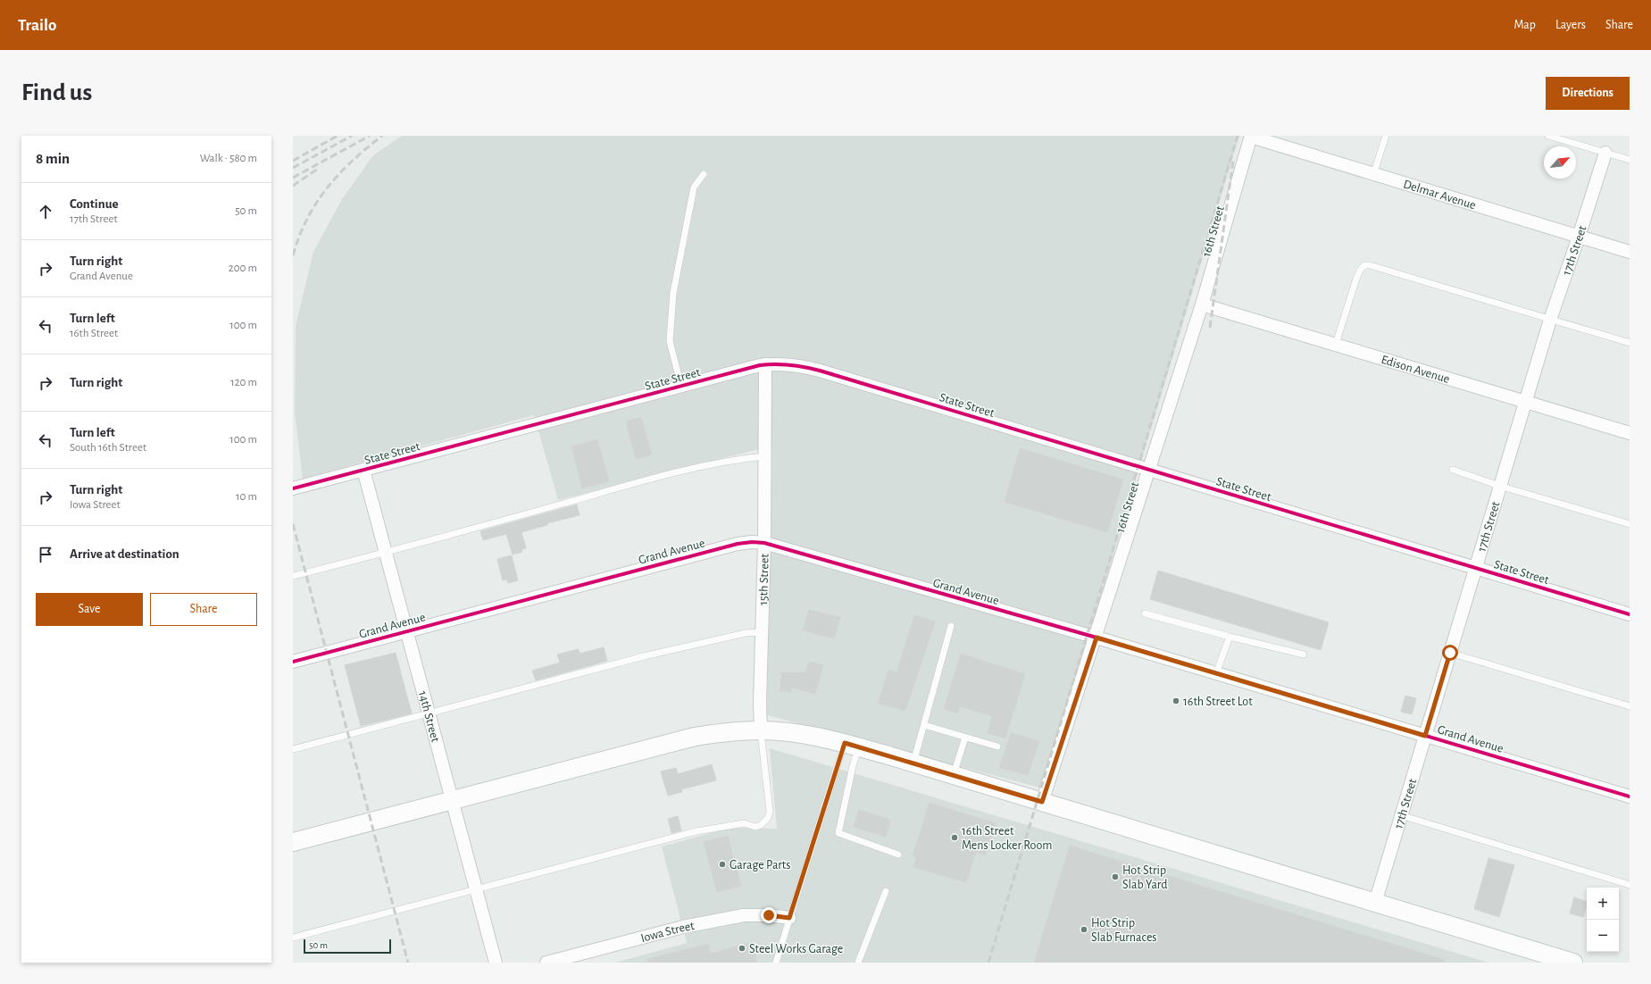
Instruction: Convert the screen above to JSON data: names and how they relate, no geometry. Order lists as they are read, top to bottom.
{
  "streets": {
    "street": [
      "Delmar Avenue",
      "16th Street",
      "17th Street",
      "Edison Avenue",
      "State Street",
      "Grand Avenue",
      "15th Street",
      "14th Street",
      "Iowa Street"
    ]
  },
  "crossings": [
    ["Delmar Avenue", "16th Street"],
    ["Delmar Avenue", "17th Street"],
    ["16th Street", "Edison Avenue"],
    ["16th Street", "State Street"],
    ["16th Street", "Grand Avenue"],
    ["17th Street", "Edison Avenue"],
    ["17th Street", "State Street"],
    ["17th Street", "Grand Avenue"],
    ["State Street", "15th Street"],
    ["State Street", "14th Street"],
    ["Grand Avenue", "15th Street"],
    ["Grand Avenue", "14th Street"]
  ],
  "places": [
    "16th Street Lot",
    "16th Street Mens Locker Room",
    "Garage Parts",
    "Hot Strip Slab Yard",
    "Hot Strip Slab Furnaces",
    "Steel Works Garage"
  ],
  "scale_bar": "50 m",
  "north": "top right",
  "page": {
    "header": "Trailo",
    "nav": ["Map", "Layers", "Share"],
    "buttons": [
      "Directions",
      ["Save", "Share"]
    ],
    "title": "Find us",
    "heading": ["8 min", "Walk · 580 m"],
    "list": [
      ["Continue", "17th Street", "50 m"],
      ["Turn right", "Grand Avenue", "200 m"],
      ["Turn left", "16th Street", "100 m"],
      ["Turn right", "120 m"],
      ["Turn left", "South 16th Street", "100 m"],
      ["Turn right", "Iowa Street", "10 m"],
      "Arrive at destination"
    ],
    "map_buttons": ["+", "−"],
    "scale": "50 m"
  }
}
